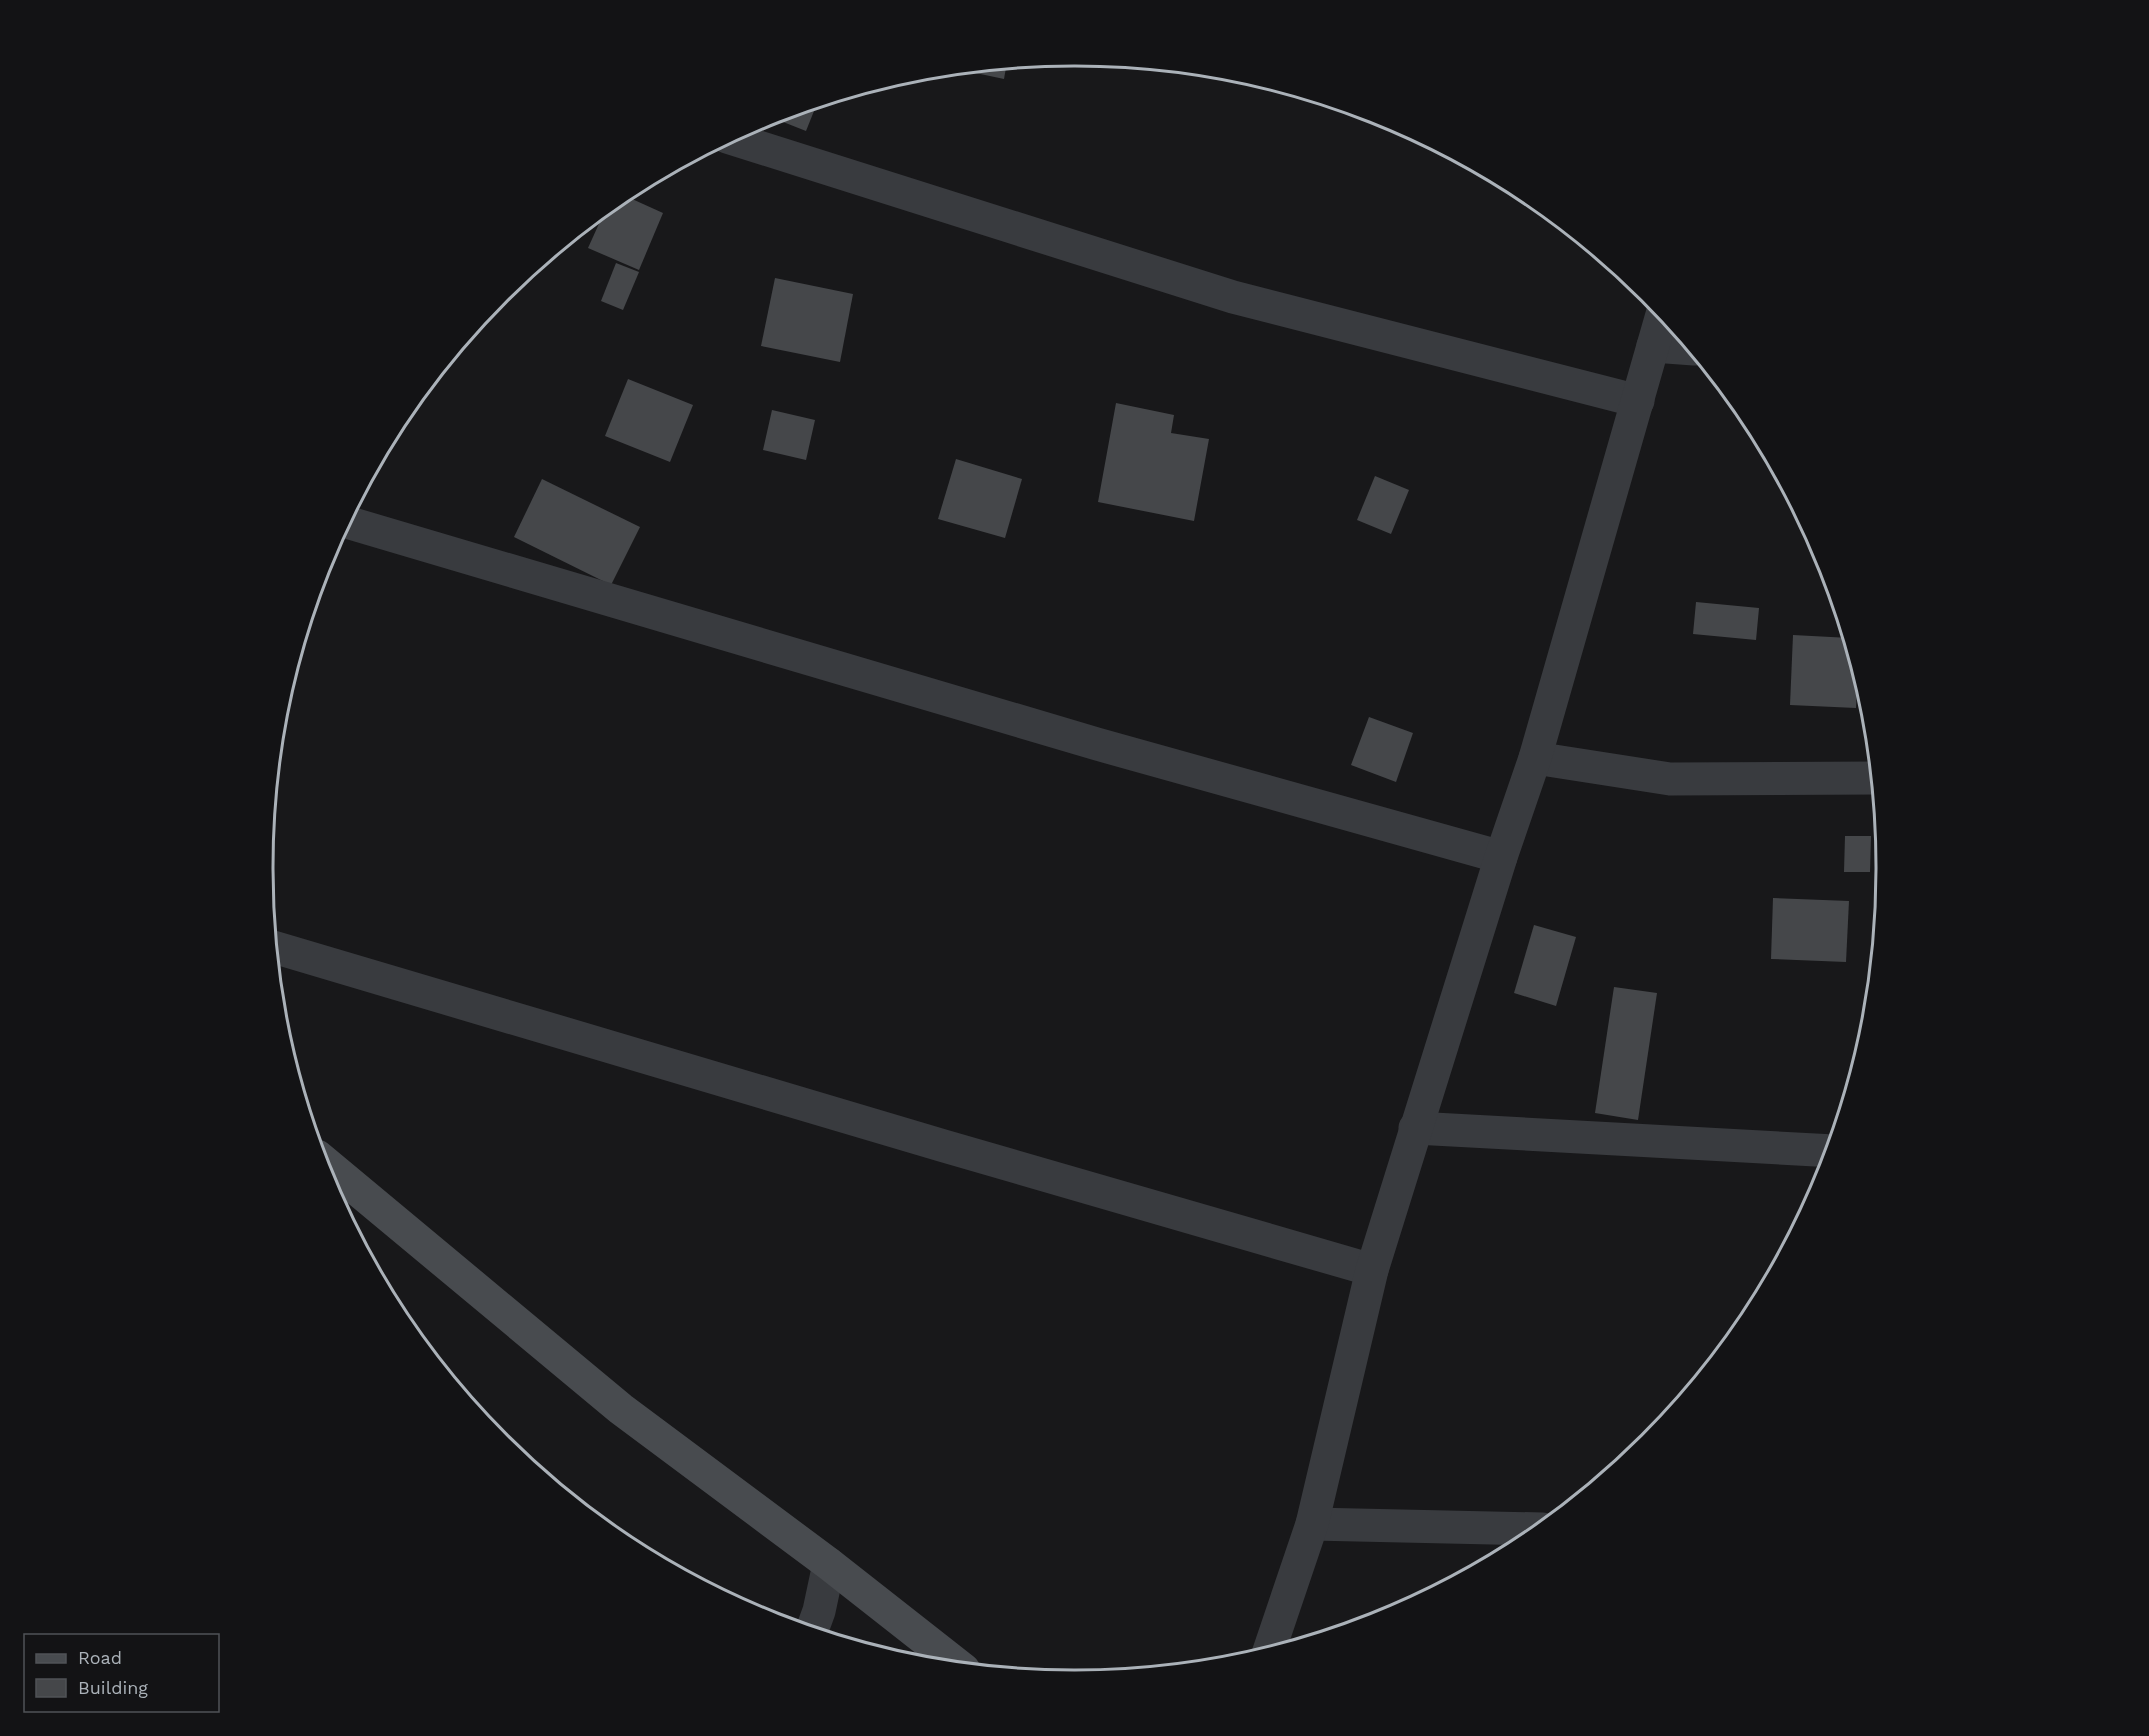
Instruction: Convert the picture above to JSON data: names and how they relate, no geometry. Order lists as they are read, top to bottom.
{
  "legend": ["Road", "Building"]
}
